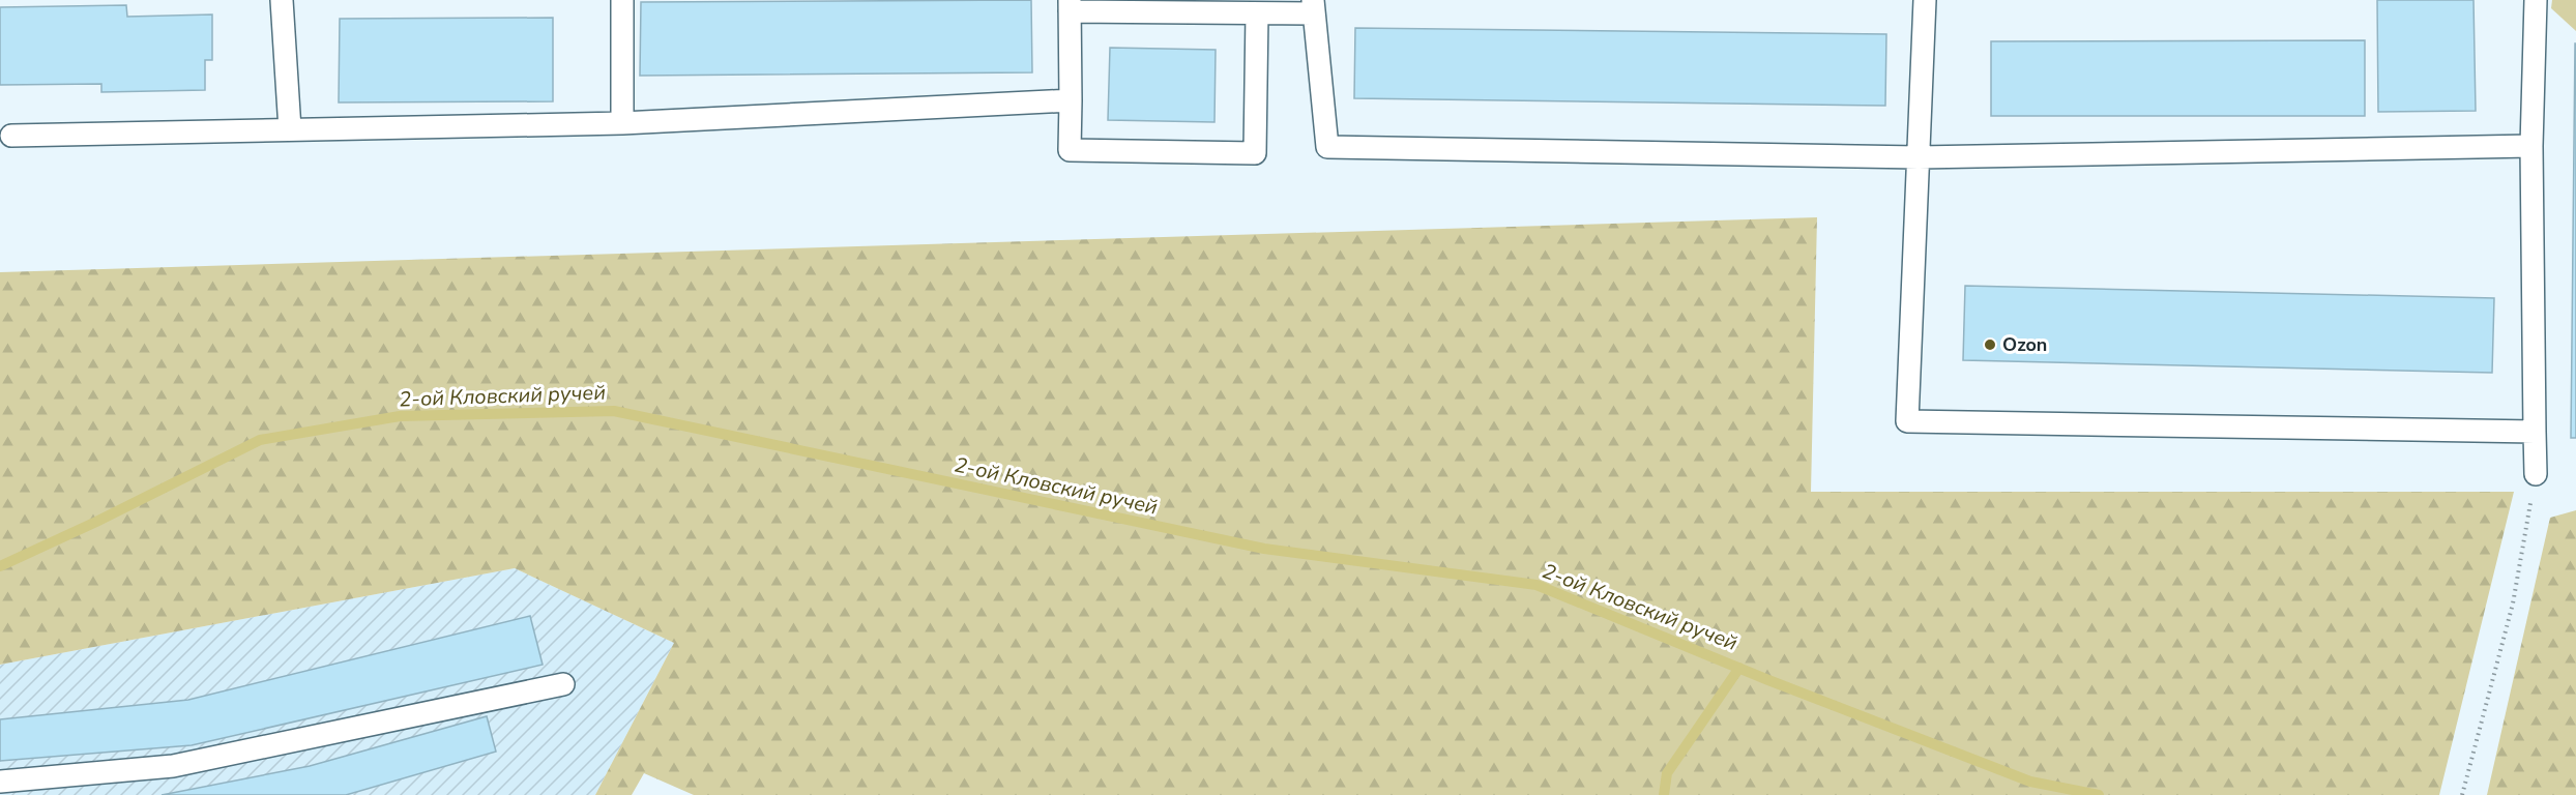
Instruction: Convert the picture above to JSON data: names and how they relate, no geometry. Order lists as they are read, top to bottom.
{
  "water": ["2-ой Кловский ручей"],
  "places": ["Ozon"]
}
